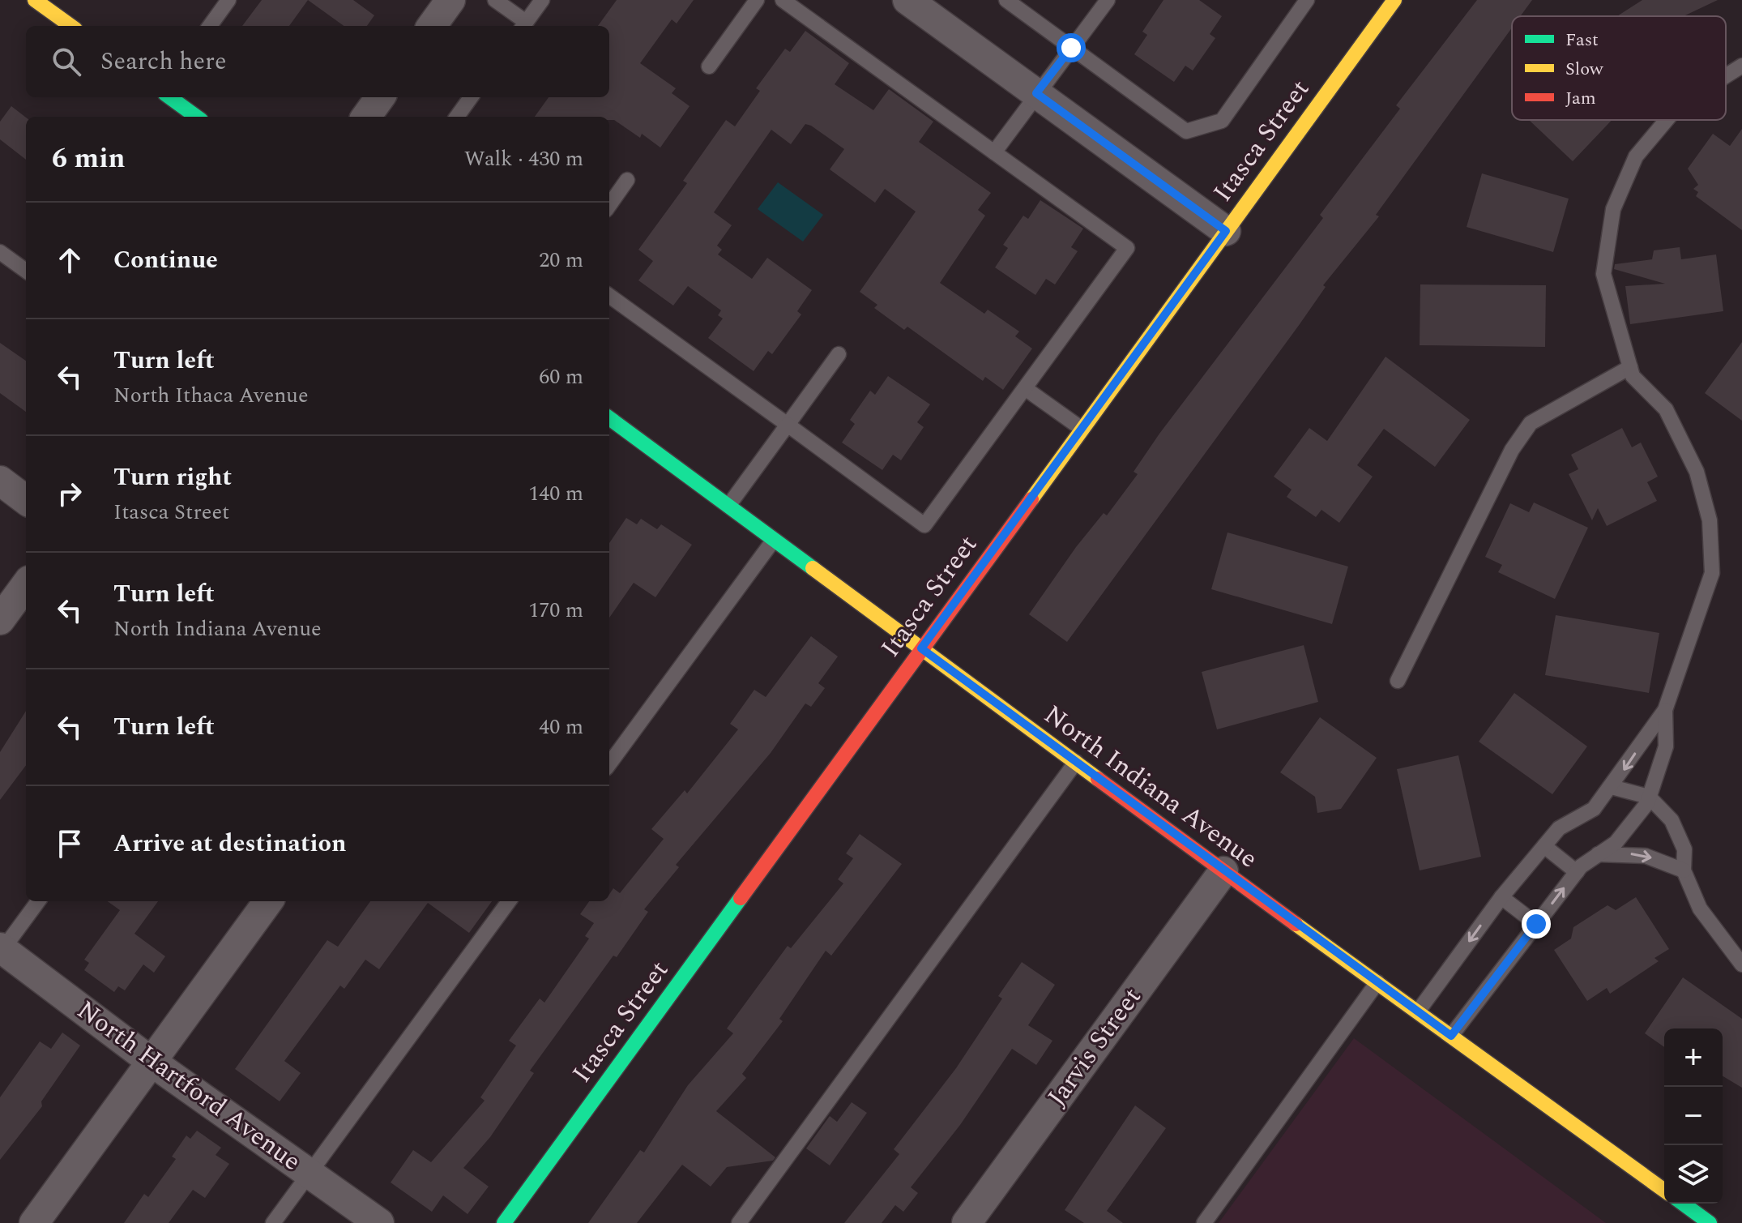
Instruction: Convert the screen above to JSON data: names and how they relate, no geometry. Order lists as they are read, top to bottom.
{
  "streets": {
    "street": [
      "Itasca Street",
      "North Indiana Avenue",
      "Jarvis Street",
      "North Hartford Avenue"
    ]
  },
  "crossings": [
    ["Itasca Street", "North Indiana Avenue"],
    ["North Indiana Avenue", "Jarvis Street"]
  ],
  "legend": ["Fast", "Slow", "Jam"],
  "page": {
    "search": "Search here",
    "heading": ["6 min", "Walk · 430 m"],
    "list": [
      ["Continue", "20 m"],
      ["Turn left", "North Ithaca Avenue", "60 m"],
      ["Turn right", "Itasca Street", "140 m"],
      ["Turn left", "North Indiana Avenue", "170 m"],
      ["Turn left", "40 m"],
      "Arrive at destination"
    ],
    "map_buttons": ["+", "−"]
  }
}
